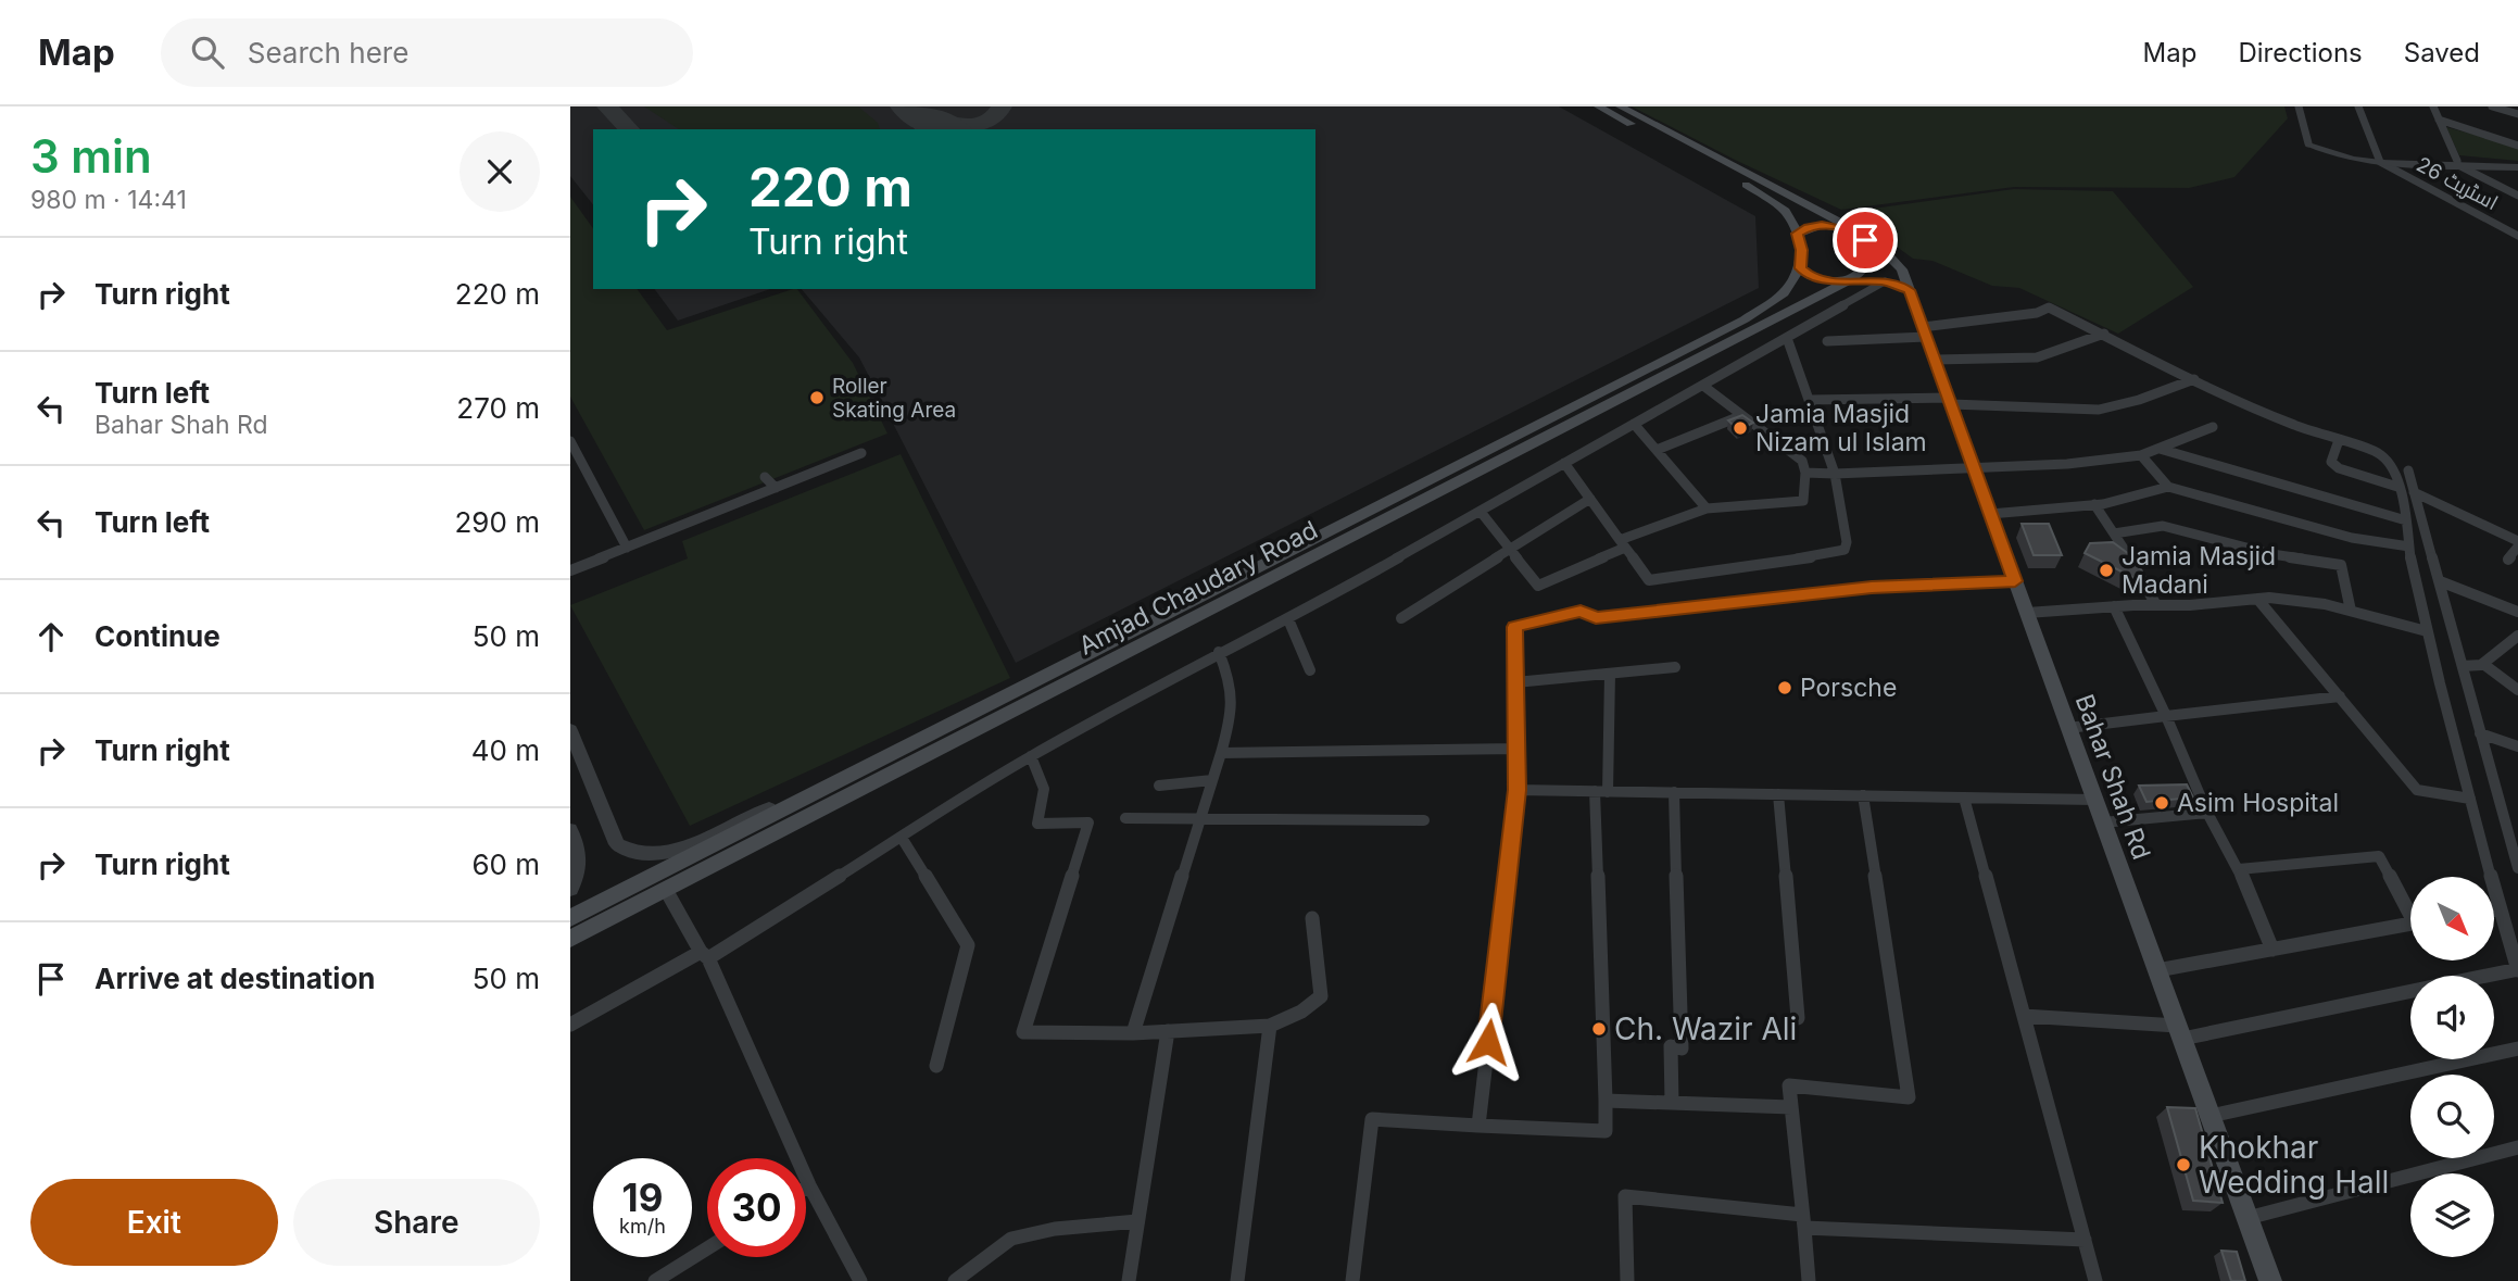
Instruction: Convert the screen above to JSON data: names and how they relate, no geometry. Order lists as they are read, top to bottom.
{
  "streets": {
    "main road": ["Amjad Chaudary Road", "Bahar Shah Rd"],
    "street": ["اسٹریٹ 26"]
  },
  "crossings": [
    ["Amjad Chaudary Road", "Bahar Shah Rd"]
  ],
  "places": [
    "Roller Skating Area",
    "Jamia Masjid Nizam ul Islam",
    "Jamia Masjid Madani",
    "Porsche",
    "Asim Hospital",
    "Ch. Wazir Ali",
    "Khokhar Wedding Hall"
  ],
  "north": "bottom right",
  "page": {
    "header": "Map",
    "search": "Search here",
    "nav": ["Map", "Directions", "Saved"],
    "heading": ["3 min", "980 m · 14:41"],
    "turn": ["220 m", "Turn right"],
    "list": [
      {
        "name": "Turn right",
        "value": "220 m"
      },
      {
        "name": "Turn left",
        "note": "Bahar Shah Rd",
        "value": "270 m"
      },
      {
        "name": "Turn left",
        "value": "290 m"
      },
      {
        "name": "Continue",
        "value": "50 m"
      },
      {
        "name": "Turn right",
        "value": "40 m"
      },
      {
        "name": "Turn right",
        "value": "60 m"
      },
      {
        "name": "Arrive at destination",
        "value": "50 m"
      }
    ],
    "speed": "19 km/h",
    "limit": "30",
    "buttons": ["Exit", "Share"]
  }
}
